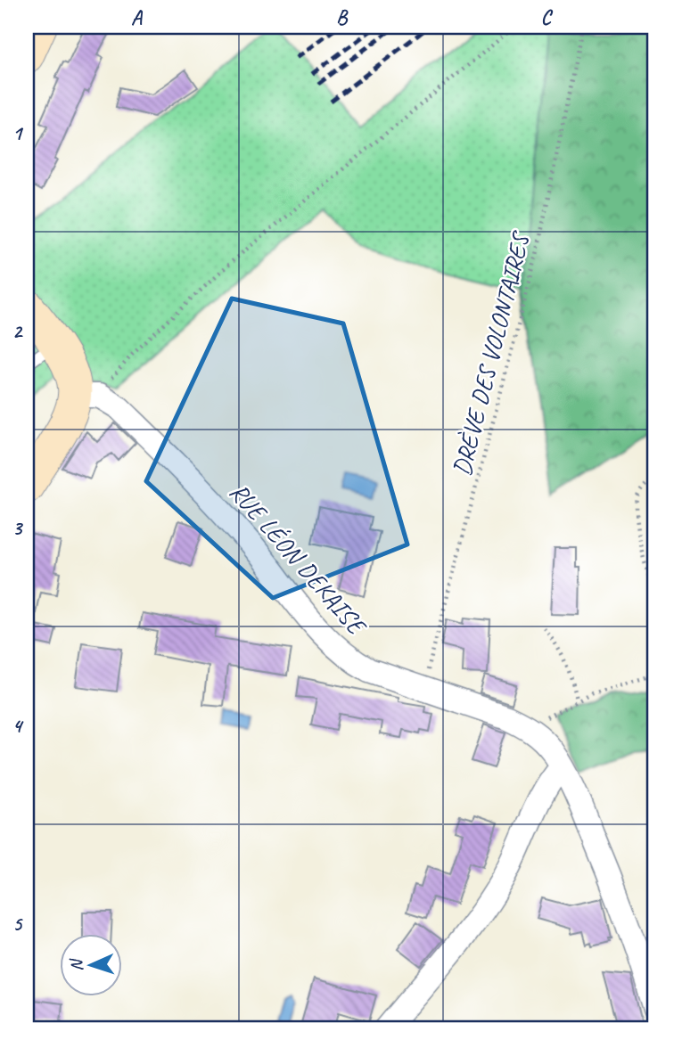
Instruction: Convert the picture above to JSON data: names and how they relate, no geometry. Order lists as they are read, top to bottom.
{
  "streets": {
    "street": ["RUE LÉON DEKAISE"],
    "path": ["DRÈVE DES VOLONTAIRES"]
  },
  "crossings": [
    ["DRÈVE DES VOLONTAIRES", "RUE LÉON DEKAISE"]
  ],
  "north": "left",
  "grid": {
    "columns": ["A", "B", "C"],
    "rows": [
      "1",
      "2",
      "3",
      "4",
      "5"
    ]
  }
}
